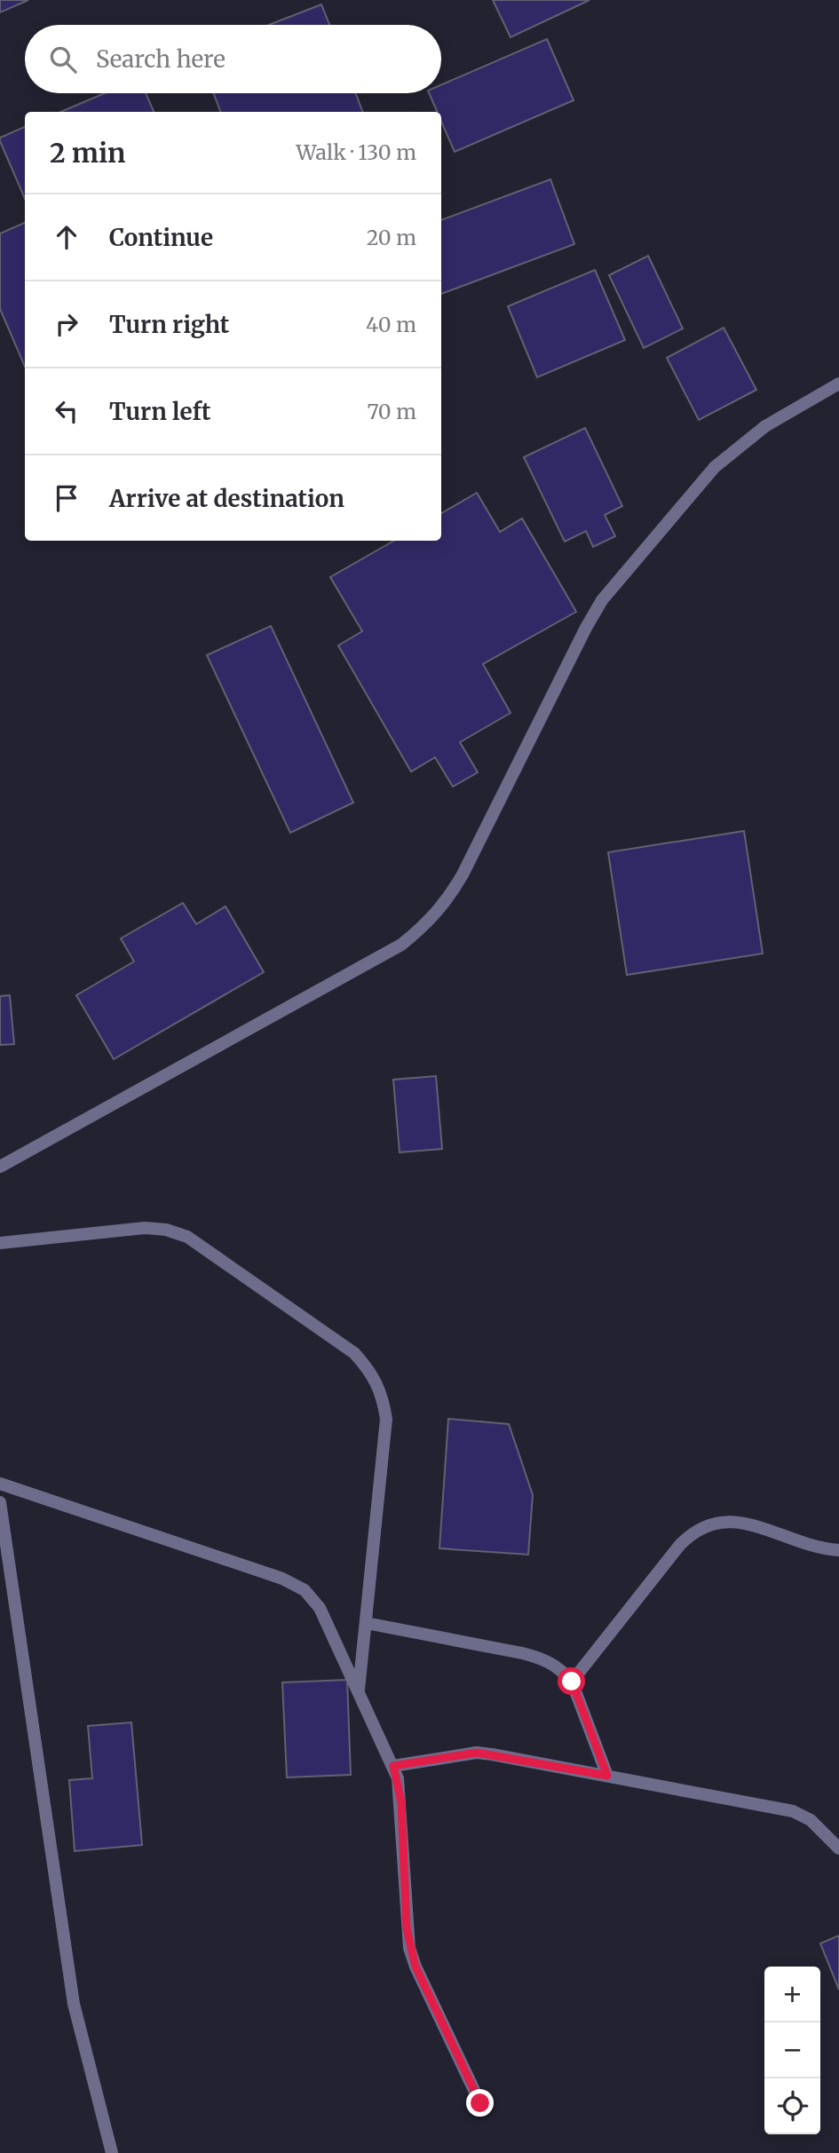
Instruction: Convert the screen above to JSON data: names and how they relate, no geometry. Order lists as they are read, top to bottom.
{
  "page": {
    "search": "Search here",
    "heading": ["2 min", "Walk · 130 m"],
    "list": [
      ["Continue", "20 m"],
      ["Turn right", "40 m"],
      ["Turn left", "70 m"],
      "Arrive at destination"
    ],
    "map_buttons": ["+", "−"]
  }
}
